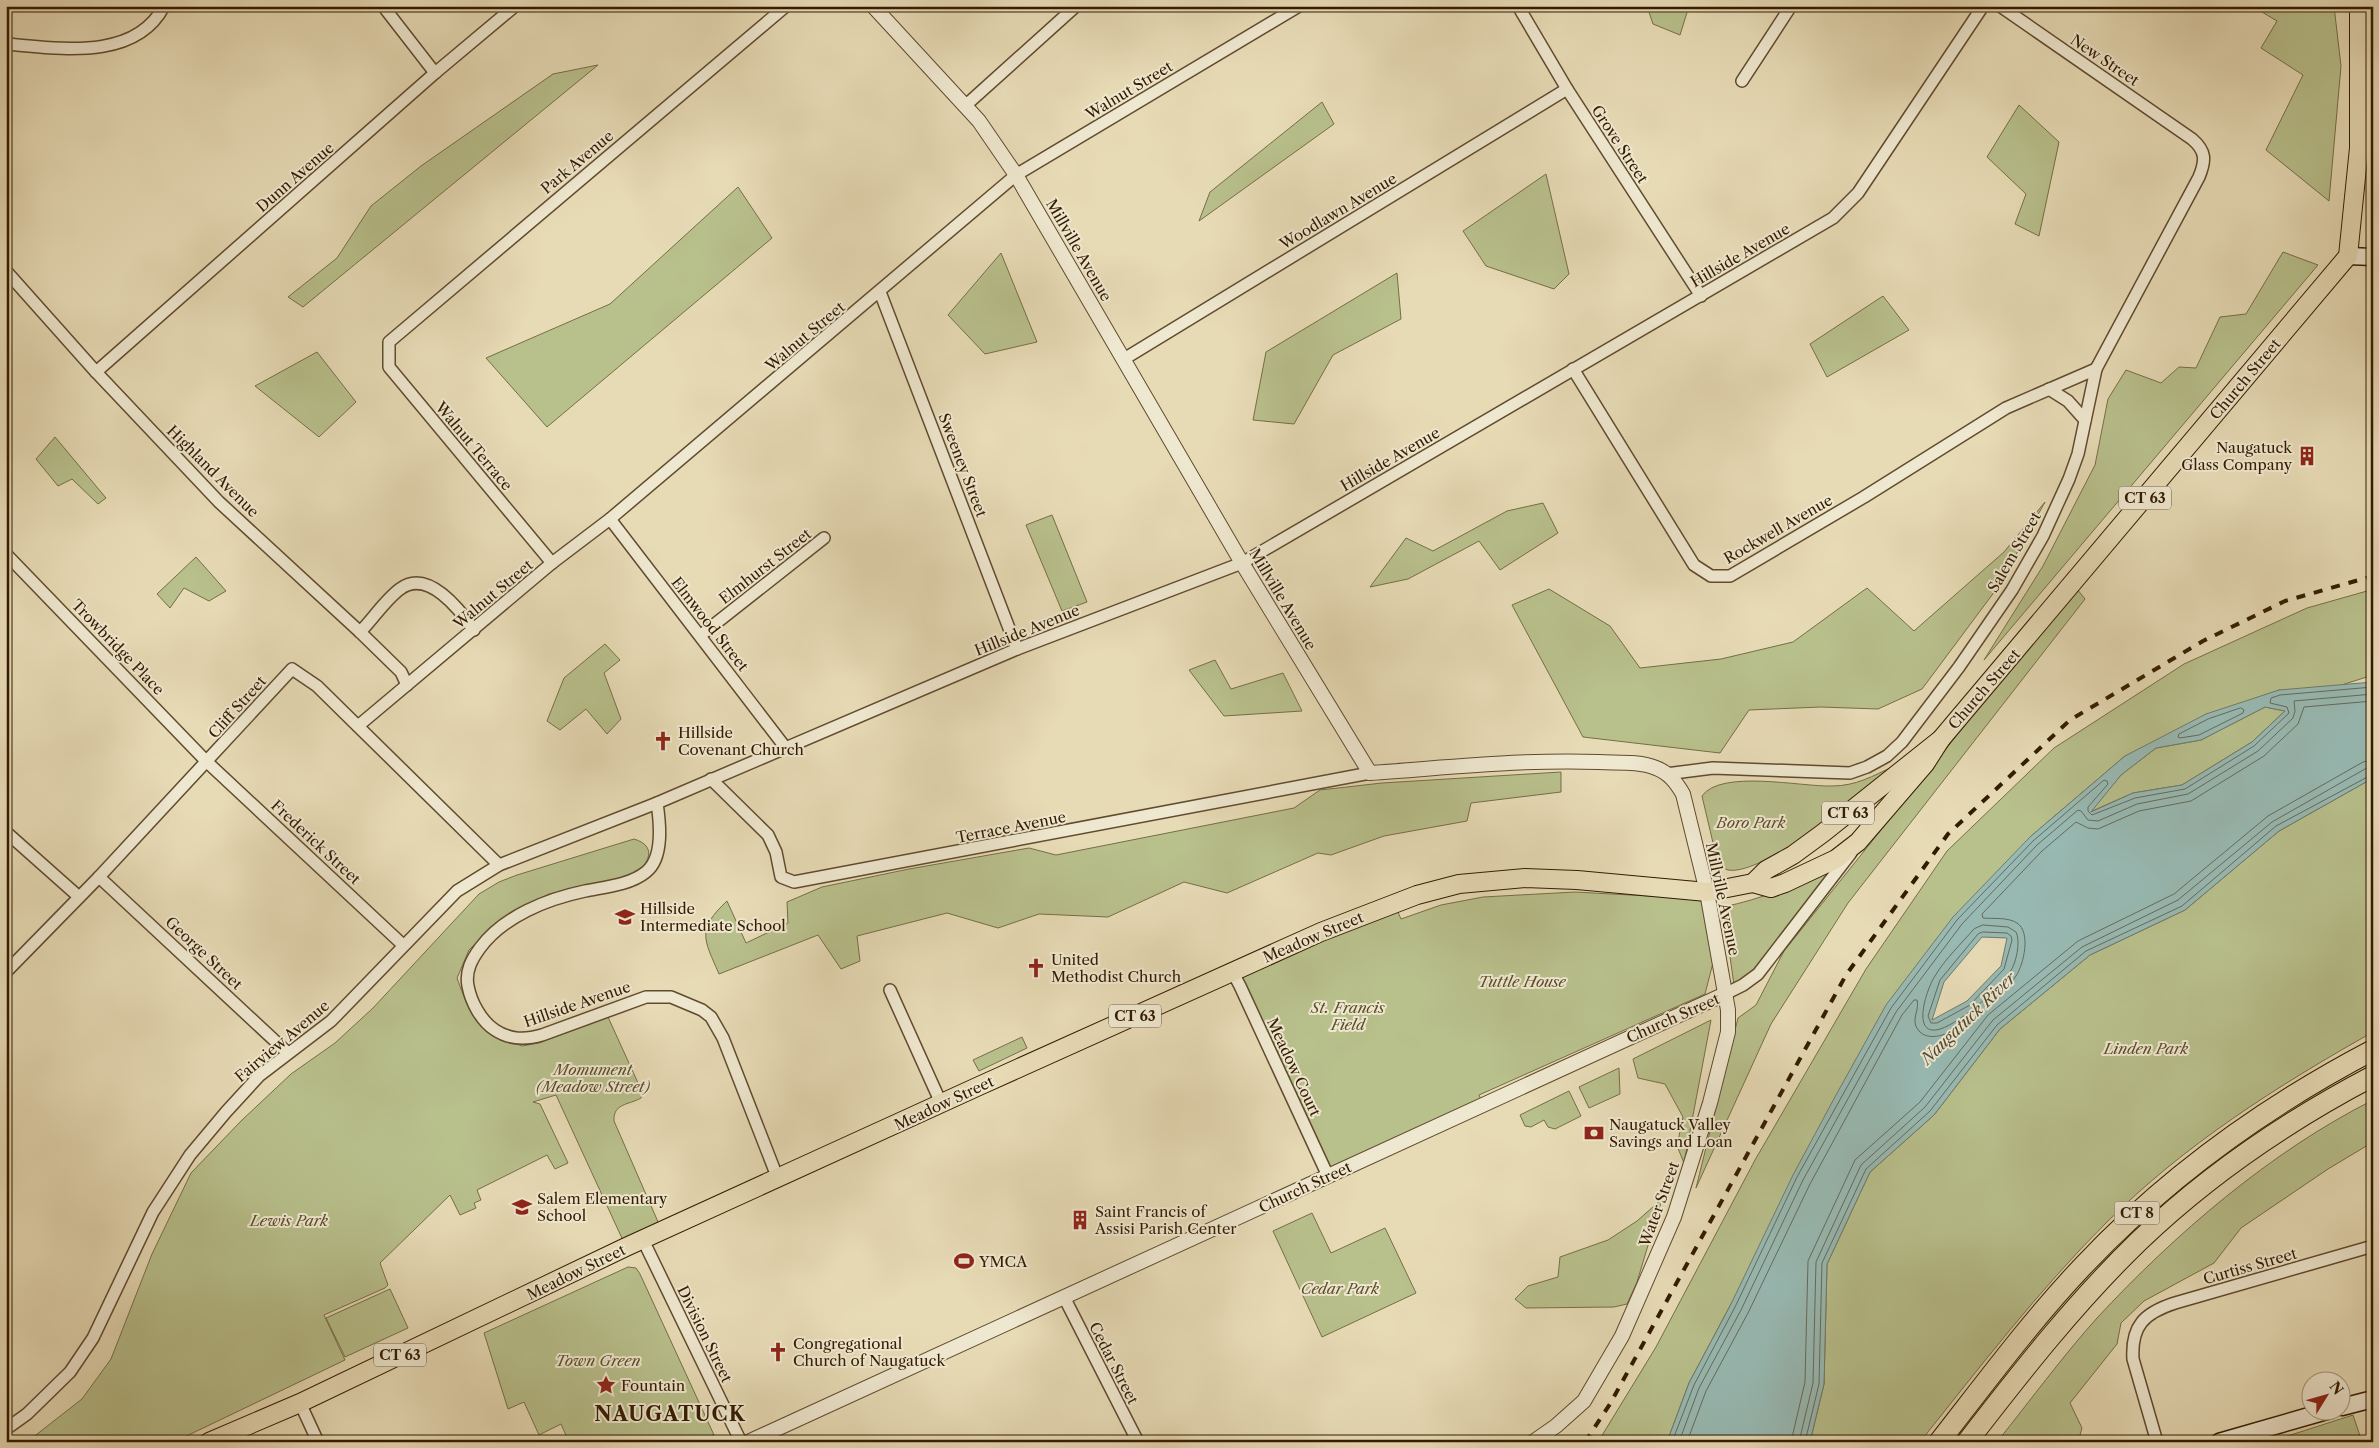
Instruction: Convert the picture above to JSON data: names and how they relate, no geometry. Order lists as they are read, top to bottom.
{
  "streets": {
    "highway": ["CT 8"],
    "main road": ["Church Street", "CT 63", "Meadow Street"],
    "street": [
      "New Street",
      "Walnut Street",
      "Grove Street",
      "Park Avenue",
      "Dunn Avenue",
      "Woodlawn Avenue",
      "Millville Avenue",
      "Hillside Avenue",
      "Walnut Terrace",
      "Sweeney Street",
      "Highland Avenue",
      "Rockwell Avenue",
      "Salem Street",
      "Elmhurst Street",
      "Elmwood Street",
      "Trowbridge Place",
      "Cliff Street",
      "Terrace Avenue",
      "Frederick Street",
      "George Street",
      "Fairview Avenue",
      "Meadow Court",
      "Water Street",
      "Curtiss Street",
      "Division Street",
      "Cedar Street"
    ]
  },
  "crossings": [
    ["New Street", "Salem Street"],
    ["Walnut Street", "Millville Avenue"],
    ["Walnut Street", "Walnut Terrace"],
    ["Walnut Street", "Sweeney Street"],
    ["Walnut Street", "Highland Avenue"],
    ["Walnut Street", "Elmwood Street"],
    ["Walnut Street", "Cliff Street"],
    ["Grove Street", "Woodlawn Avenue"],
    ["Grove Street", "Hillside Avenue"],
    ["Park Avenue", "Walnut Terrace"],
    ["Dunn Avenue", "Highland Avenue"],
    ["Woodlawn Avenue", "Millville Avenue"],
    ["Millville Avenue", "Hillside Avenue"],
    ["Millville Avenue", "Church Street"],
    ["Millville Avenue", "Salem Street"],
    ["Millville Avenue", "Terrace Avenue"],
    ["Millville Avenue", "Meadow Street"],
    ["Millville Avenue", "Water Street"],
    ["Hillside Avenue", "Sweeney Street"],
    ["Hillside Avenue", "Rockwell Avenue"],
    ["Hillside Avenue", "Elmwood Street"],
    ["Hillside Avenue", "Terrace Avenue"],
    ["Hillside Avenue", "Meadow Street"],
    ["Hillside Avenue", "Fairview Avenue"],
    ["Church Street", "Meadow Street"],
    ["Church Street", "Meadow Court"],
    ["Church Street", "Water Street"],
    ["Church Street", "Cedar Street"],
    ["Rockwell Avenue", "Salem Street"],
    ["Elmhurst Street", "Elmwood Street"],
    ["Trowbridge Place", "Cliff Street"],
    ["Trowbridge Place", "Frederick Street"],
    ["Cliff Street", "Frederick Street"],
    ["Cliff Street", "George Street"],
    ["Cliff Street", "Fairview Avenue"],
    ["Frederick Street", "Fairview Avenue"],
    ["Meadow Street", "Meadow Court"],
    ["Meadow Street", "Division Street"],
    ["George Street", "Fairview Avenue"]
  ],
  "districts": ["NAUGATUCK"],
  "water": ["Naugatuck River"],
  "parks": [
    "Boro Park",
    "Tuttle House",
    "St. Francis Field",
    "Linden Park",
    "Momument (Meadow Street)",
    "Lewis Park",
    "Cedar Park",
    "Town Green"
  ],
  "places": {
    "building": ["Naugatuck Glass Company", "Saint Francis of Assisi Parish Center"],
    "church": ["Hillside Covenant Church", "United Methodist Church", "Congregational Church of Naugatuck"],
    "school or university": ["Hillside Intermediate School", "Salem Elementary School"],
    "bank": ["Naugatuck Valley Savings and Loan"],
    "sports": ["YMCA"],
    "place": ["Fountain"]
  },
  "north": "top right"
}
